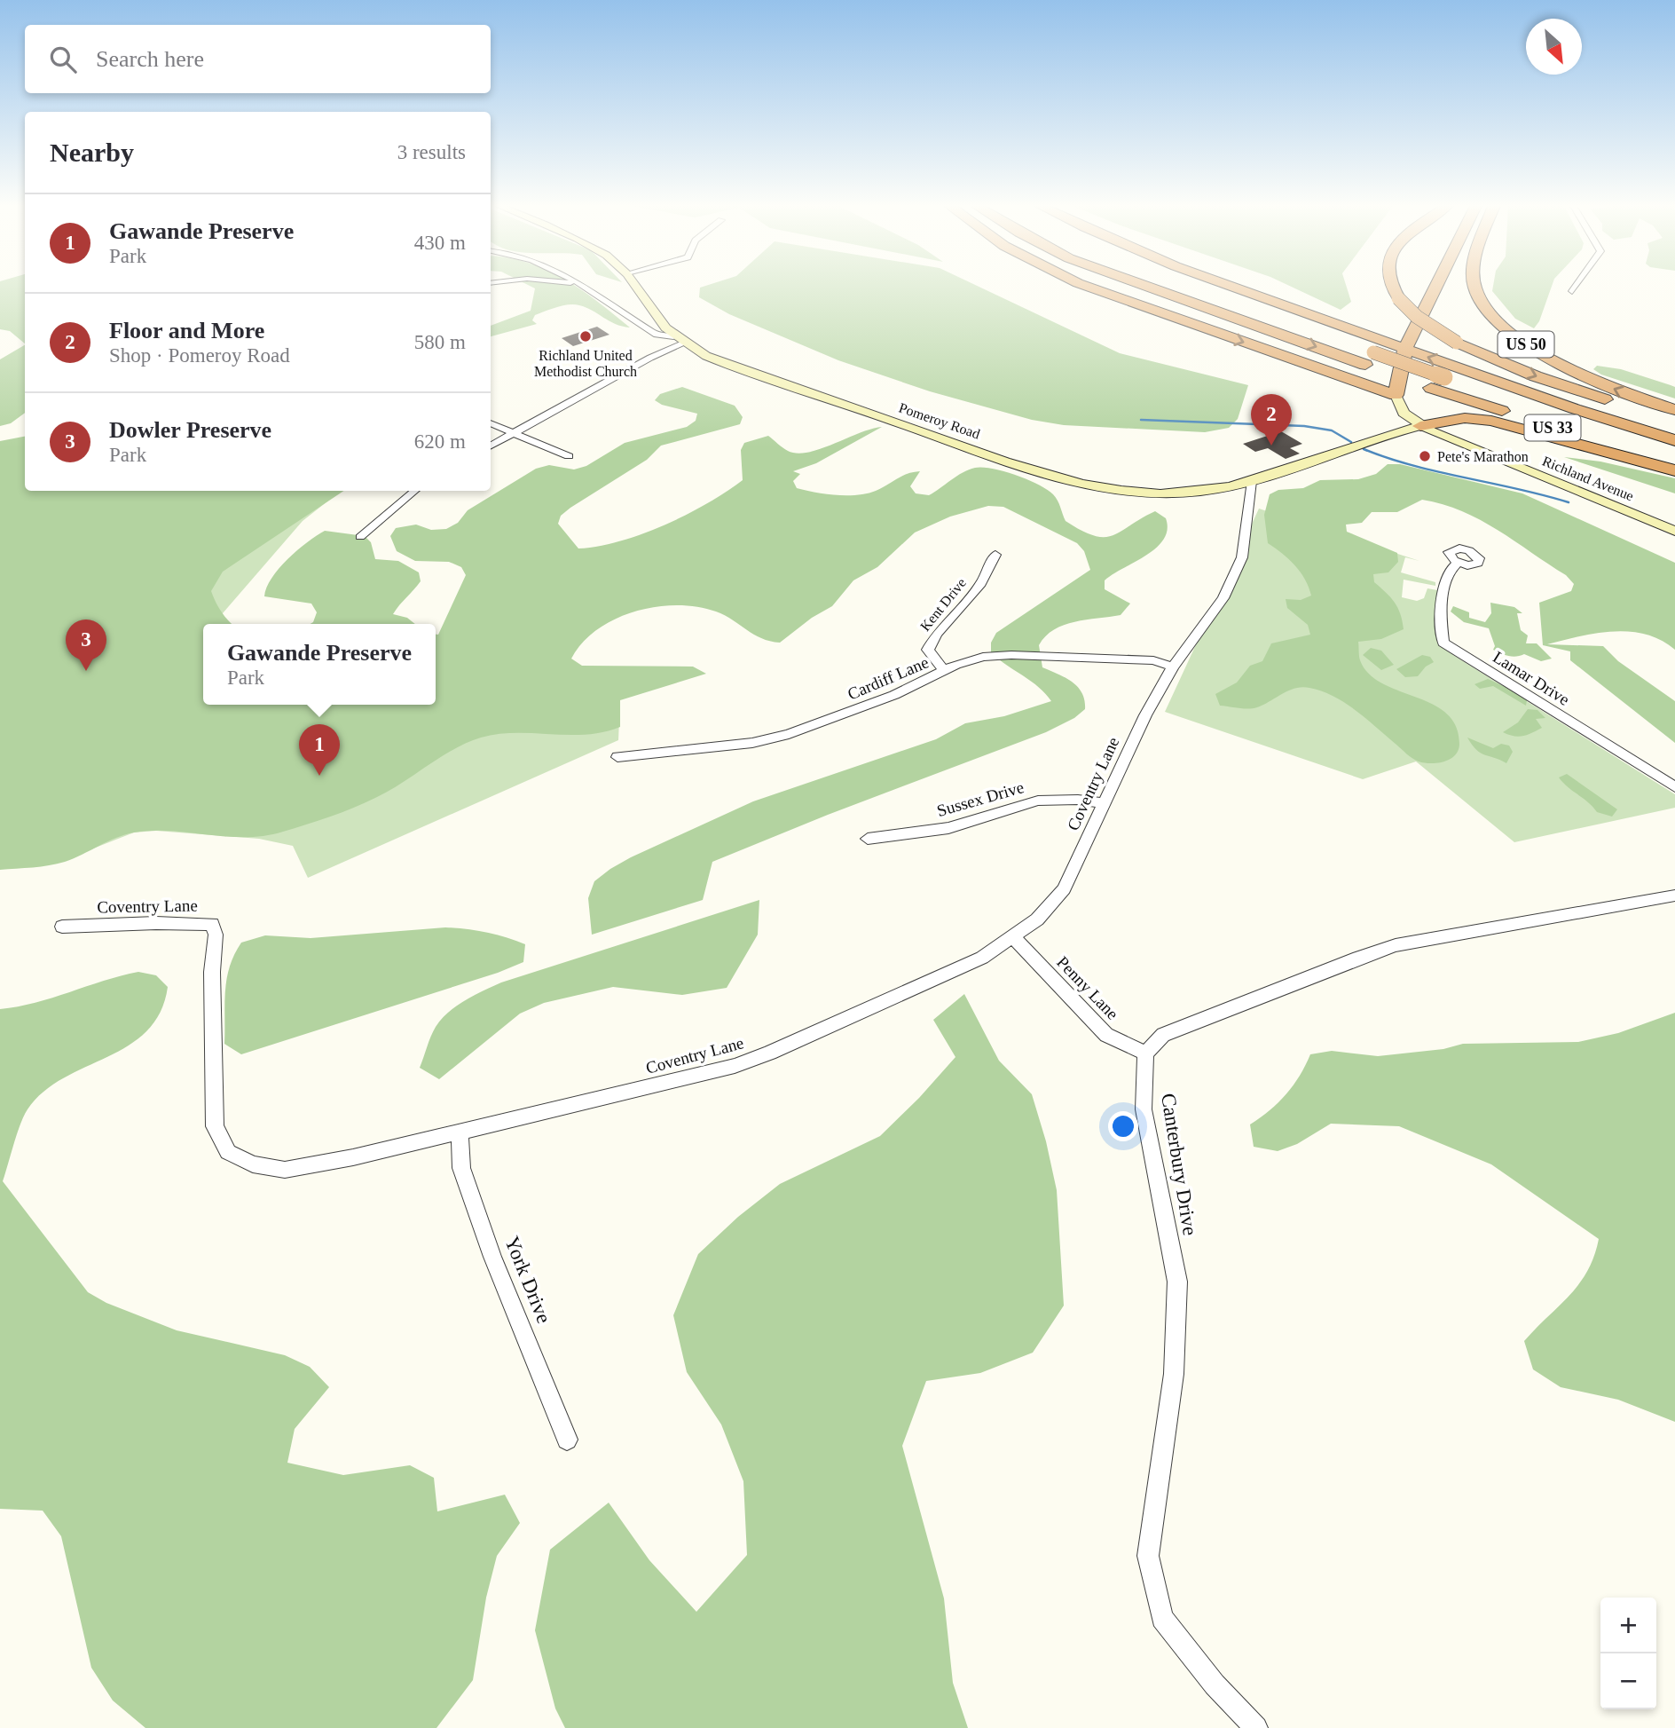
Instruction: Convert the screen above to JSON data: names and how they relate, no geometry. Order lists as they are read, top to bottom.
{
  "streets": {
    "highway": ["US 50", "US 33"],
    "street": [
      "Pomeroy Road",
      "Richland Avenue",
      "Kent Drive",
      "Cardiff Lane",
      "Lamar Drive",
      "Coventry Lane",
      "Sussex Drive",
      "Penny Lane",
      "Canterbury Drive",
      "York Drive"
    ]
  },
  "crossings": [
    ["Pomeroy Road", "Richland Avenue"],
    ["Pomeroy Road", "Coventry Lane"],
    ["Kent Drive", "Cardiff Lane"],
    ["Cardiff Lane", "Coventry Lane"],
    ["Coventry Lane", "Sussex Drive"],
    ["Coventry Lane", "Penny Lane"],
    ["Coventry Lane", "York Drive"],
    ["Penny Lane", "Canterbury Drive"]
  ],
  "places": ["Richland United Methodist Church", "Pete's Marathon"],
  "north": "bottom right",
  "page": {
    "search": "Search here",
    "heading": ["Nearby", "3 results"],
    "list": [
      {
        "mark": "1",
        "name": "Gawande Preserve",
        "note": "Park",
        "value": "430 m"
      },
      {
        "mark": "2",
        "name": "Floor and More",
        "note": "Shop · Pomeroy Road",
        "value": "580 m"
      },
      {
        "mark": "3",
        "name": "Dowler Preserve",
        "note": "Park",
        "value": "620 m"
      }
    ],
    "pins": ["2", "3", "1"],
    "popup": ["Gawande Preserve", "Park"],
    "map_buttons": ["+", "−"]
  }
}
